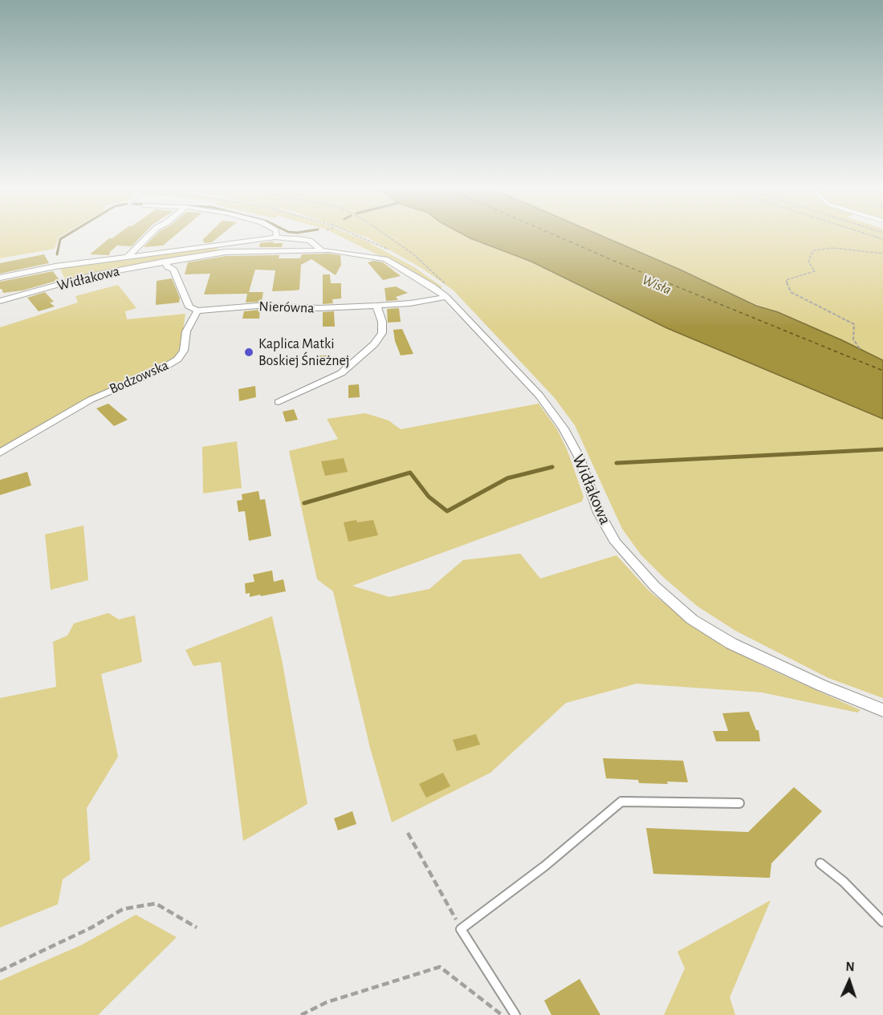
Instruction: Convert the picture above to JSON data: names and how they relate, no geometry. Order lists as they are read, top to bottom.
{
  "streets": {
    "street": ["Widłakowa", "Nierówna", "Bodzowska"]
  },
  "crossings": [
    ["Widłakowa", "Nierówna"],
    ["Nierówna", "Bodzowska"]
  ],
  "water": ["Wisła"],
  "places": ["Kaplica Matki Boskiej Śnieżnej"],
  "north": "top"
}
